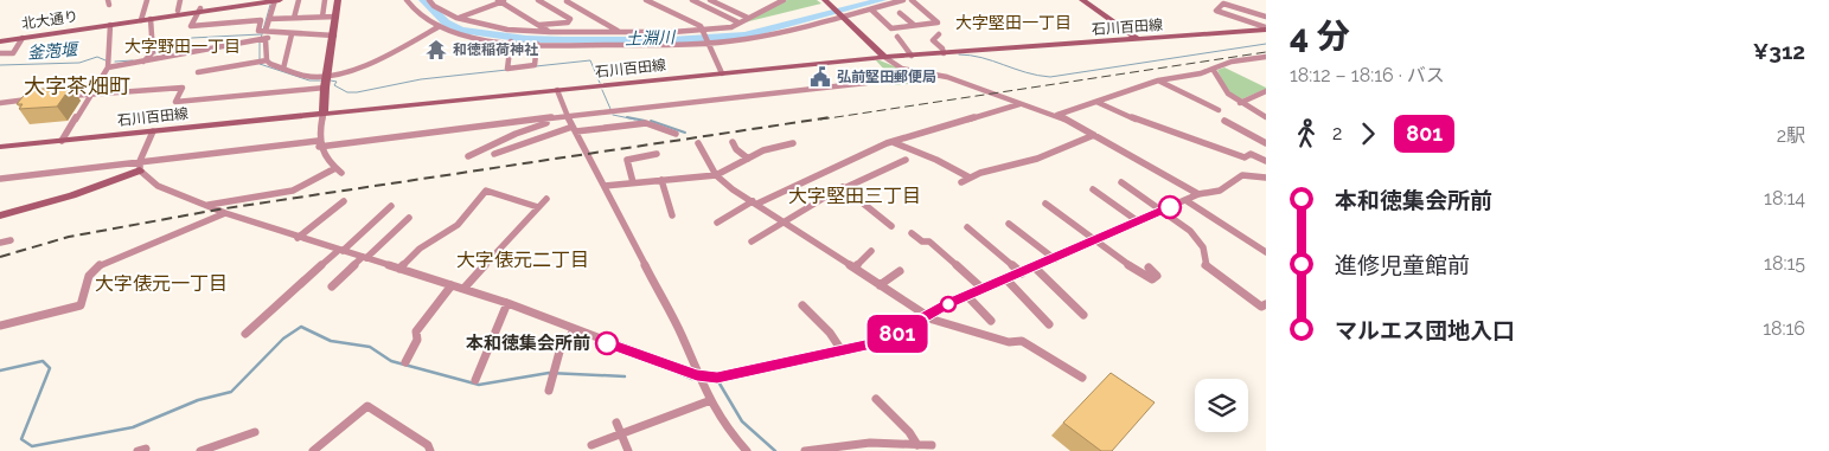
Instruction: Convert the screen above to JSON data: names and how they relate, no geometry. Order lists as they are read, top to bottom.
{
  "streets": {
    "main road": ["石川百田線"],
    "street": ["北大通り"]
  },
  "districts": [
    "大字堅田一丁目",
    "大字野田一丁目",
    "大字茶畑町",
    "大字堅田三丁目",
    "大字俵元二丁目",
    "大字俵元一丁目"
  ],
  "water": ["土淵川", "釜萢堰"],
  "places": {
    "temple": ["和徳稲荷神社"],
    "public building": ["弘前堅田郵便局"],
    "other": ["本和徳集会所前"]
  },
  "lines": ["bus line 801"],
  "page": {
    "on_map": "801",
    "heading": ["4 分", "18:12 – 18:16 · バス", "¥312"],
    "legs": ["2", "801", "2駅"],
    "list": [
      {
        "name": "本和徳集会所前",
        "value": "18:14"
      },
      {
        "name": "進修児童館前",
        "value": "18:15"
      },
      {
        "name": "マルエス団地入口",
        "value": "18:16"
      }
    ]
  }
}
